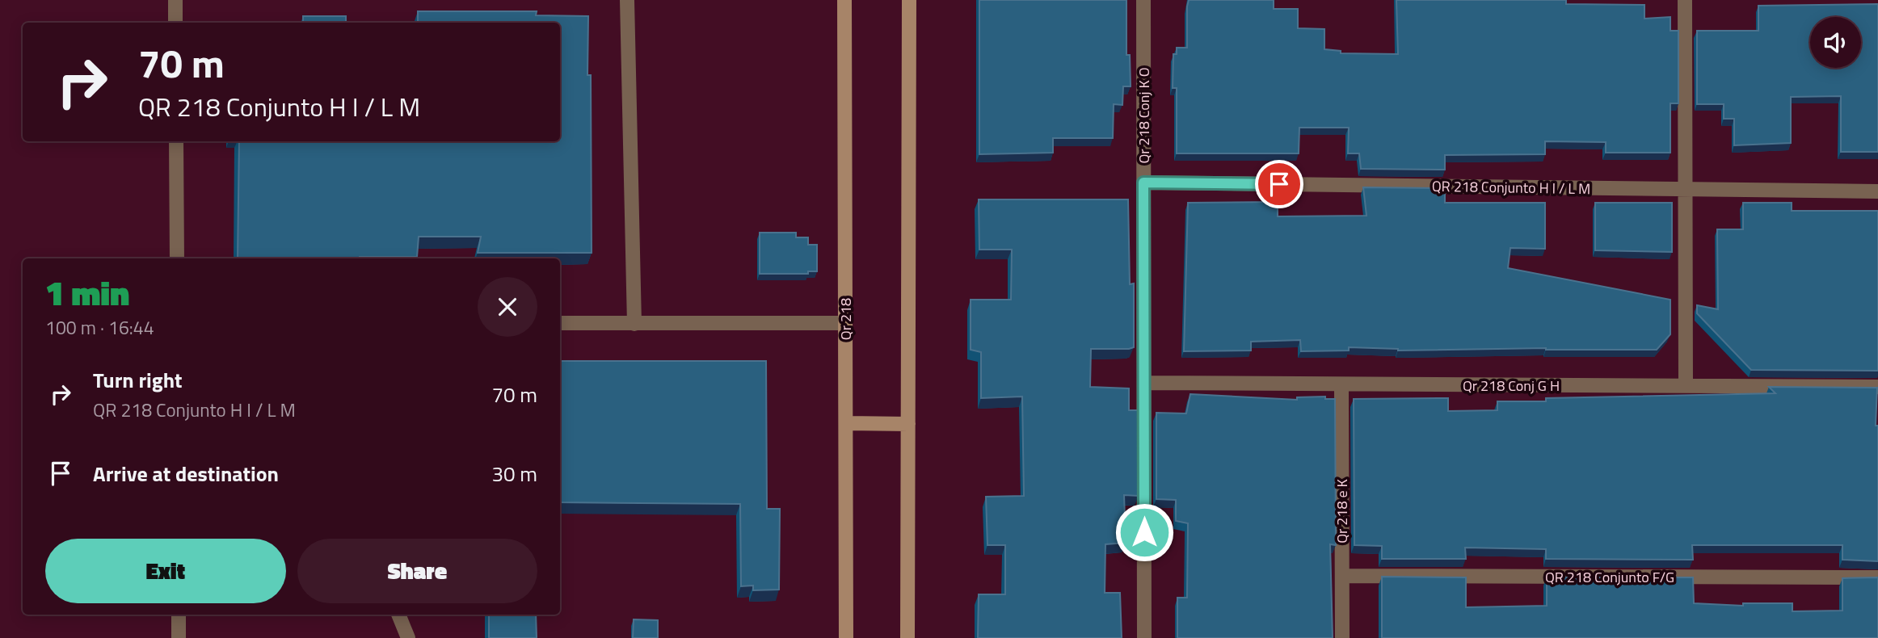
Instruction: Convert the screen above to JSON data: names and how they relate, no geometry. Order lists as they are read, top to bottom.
{
  "streets": {
    "main road": ["Qr 218"],
    "street": [
      "Qr 218 Conj K O",
      "QR 218 Conjunto H I / L M",
      "Qr 218 Conj G H",
      "Qr 218 e K",
      "QR 218 Conjunto F/G"
    ]
  },
  "crossings": [
    ["Qr 218 Conj K O", "QR 218 Conjunto H I / L M"],
    ["Qr 218 Conj K O", "Qr 218 Conj G H"],
    ["Qr 218 Conj G H", "Qr 218 e K"],
    ["Qr 218 e K", "QR 218 Conjunto F/G"]
  ],
  "page": {
    "turn": ["70 m", "QR 218 Conjunto H I / L M"],
    "heading": ["1 min", "100 m · 16:44"],
    "list": [
      {
        "name": "Turn right",
        "note": "QR 218 Conjunto H I / L M",
        "value": "70 m"
      },
      {
        "name": "Arrive at destination",
        "value": "30 m"
      }
    ],
    "buttons": ["Exit", "Share"]
  }
}
